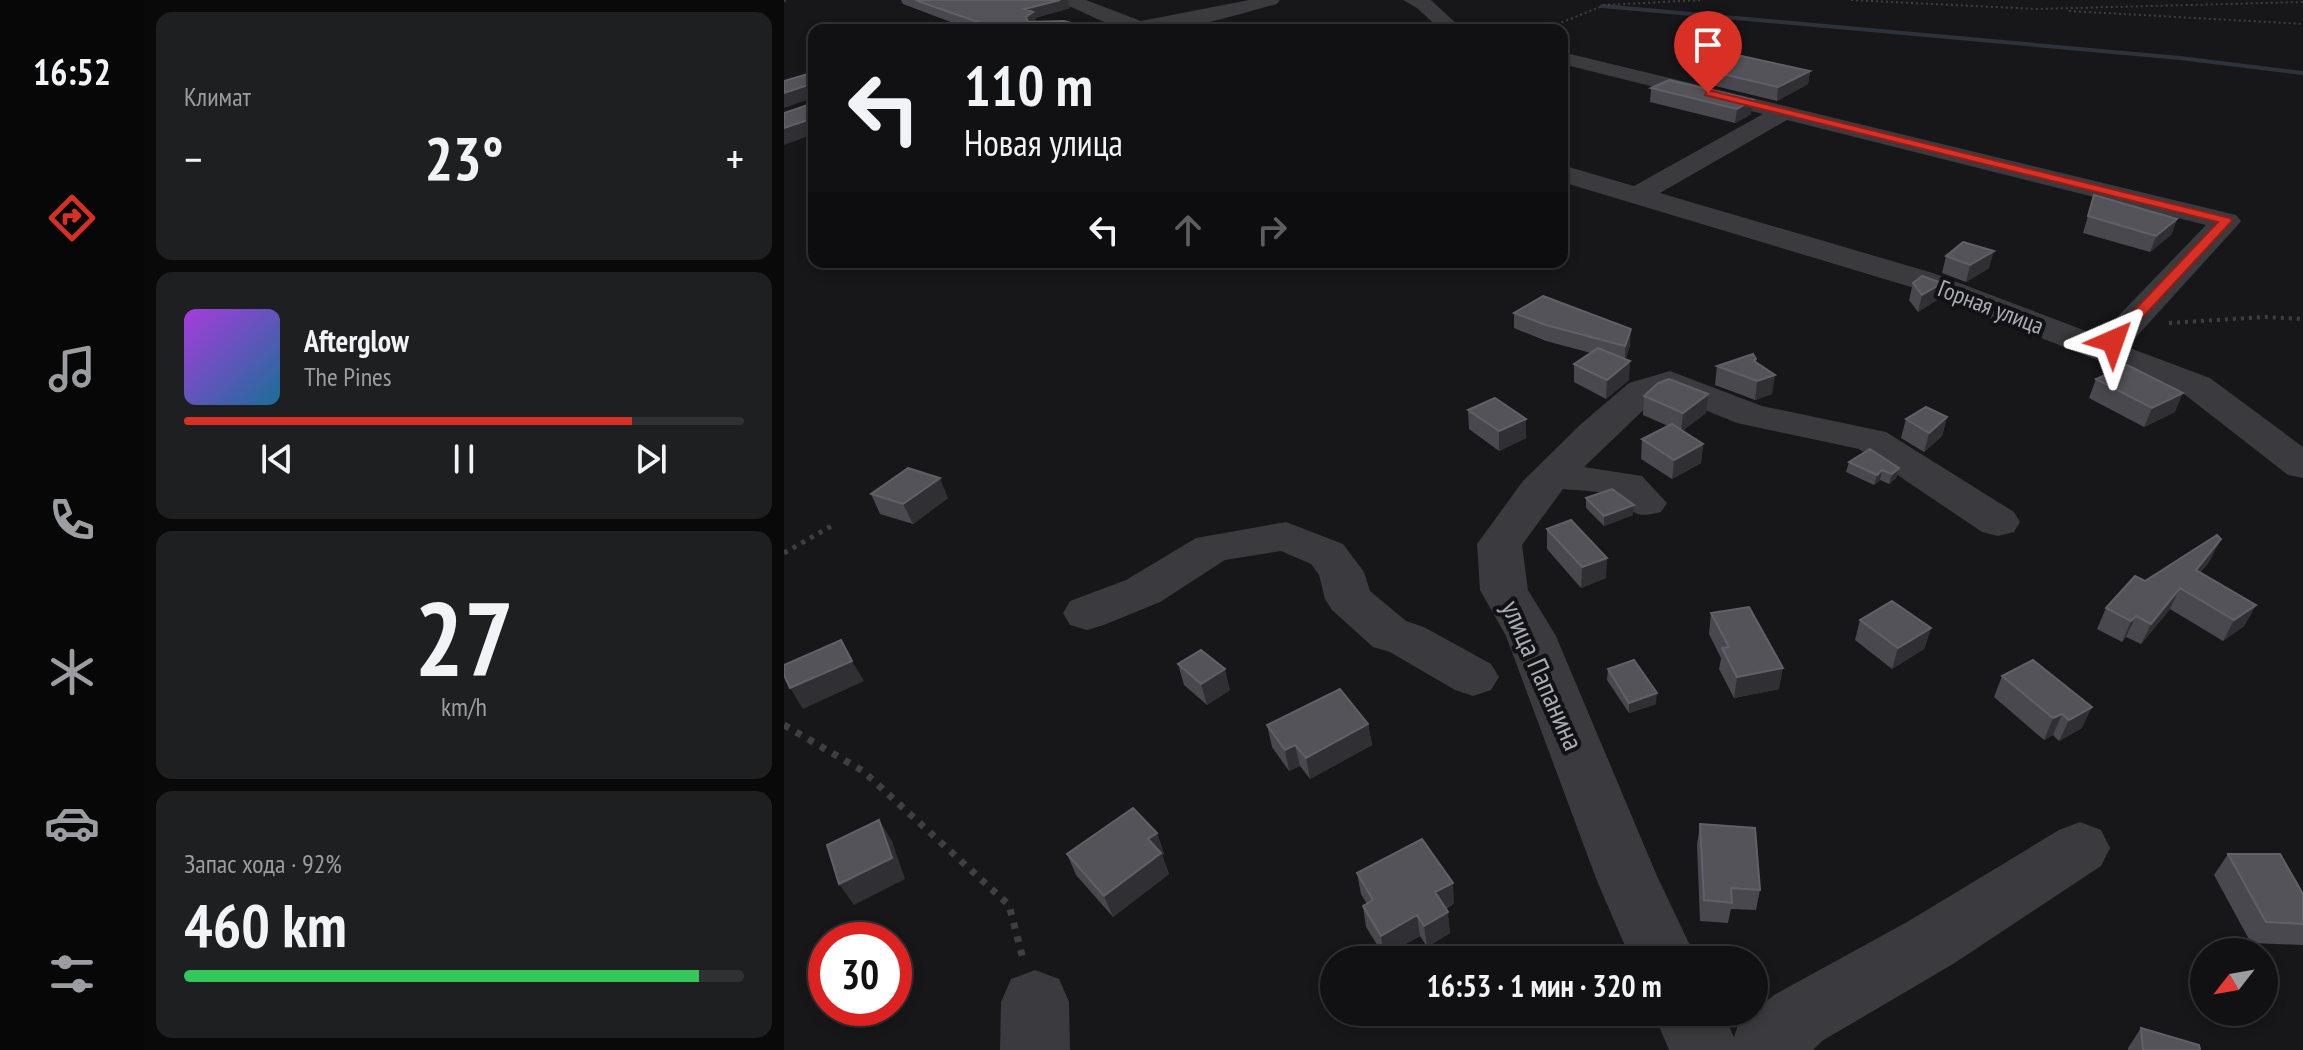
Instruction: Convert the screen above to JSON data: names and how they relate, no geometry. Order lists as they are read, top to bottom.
{
  "streets": {
    "street": ["Горная улица", "улица Папанина"]
  },
  "north": "bottom left",
  "page": {
    "tabs": "16:52",
    "tile": [
      "Климат",
      ["27", "km/h"],
      ["Запас хода · 92%", "460 km"]
    ],
    "turn": ["110 m", "Новая улица"],
    "heat": ["−", "23°", "+"],
    "song": ["Afterglow", "The Pines"],
    "limit": "30",
    "trip": "16:53 · 1 мин · 320 m"
  }
}
